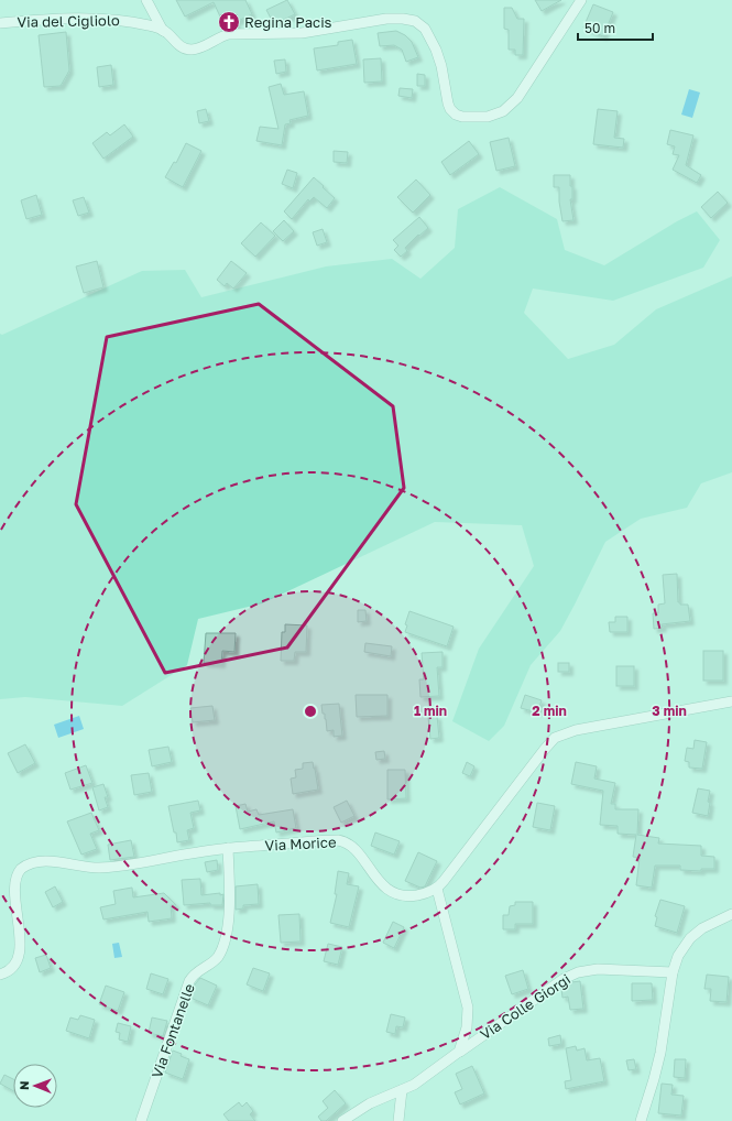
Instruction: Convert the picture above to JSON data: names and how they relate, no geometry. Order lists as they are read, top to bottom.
{
  "streets": {
    "street": [
      "Via del Cigliolo",
      "Via Morice",
      "Via Colle Giorgi",
      "Via Fontanelle"
    ]
  },
  "crossings": [
    ["Via Morice", "Via Fontanelle"]
  ],
  "places": {
    "church": ["Regina Pacis"]
  },
  "scale_bar": "50 m",
  "north": "left",
  "rings": ["1 min", "2 min", "3 min"]
}
